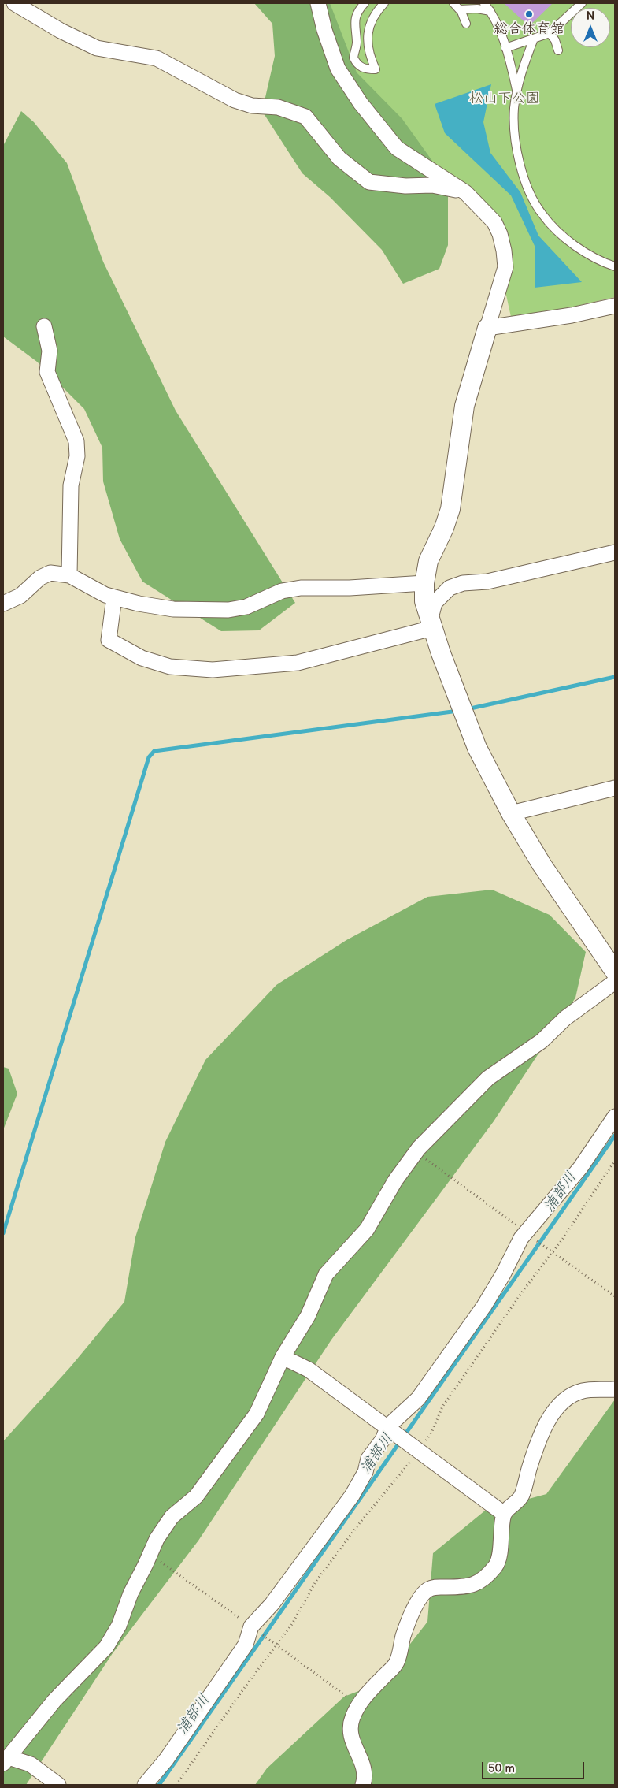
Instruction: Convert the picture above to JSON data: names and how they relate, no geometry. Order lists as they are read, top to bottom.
{
  "water": ["浦部川"],
  "parks": ["松山下公園"],
  "places": ["総合体育館"],
  "scale_bar": "50 m",
  "north": "top"
}
